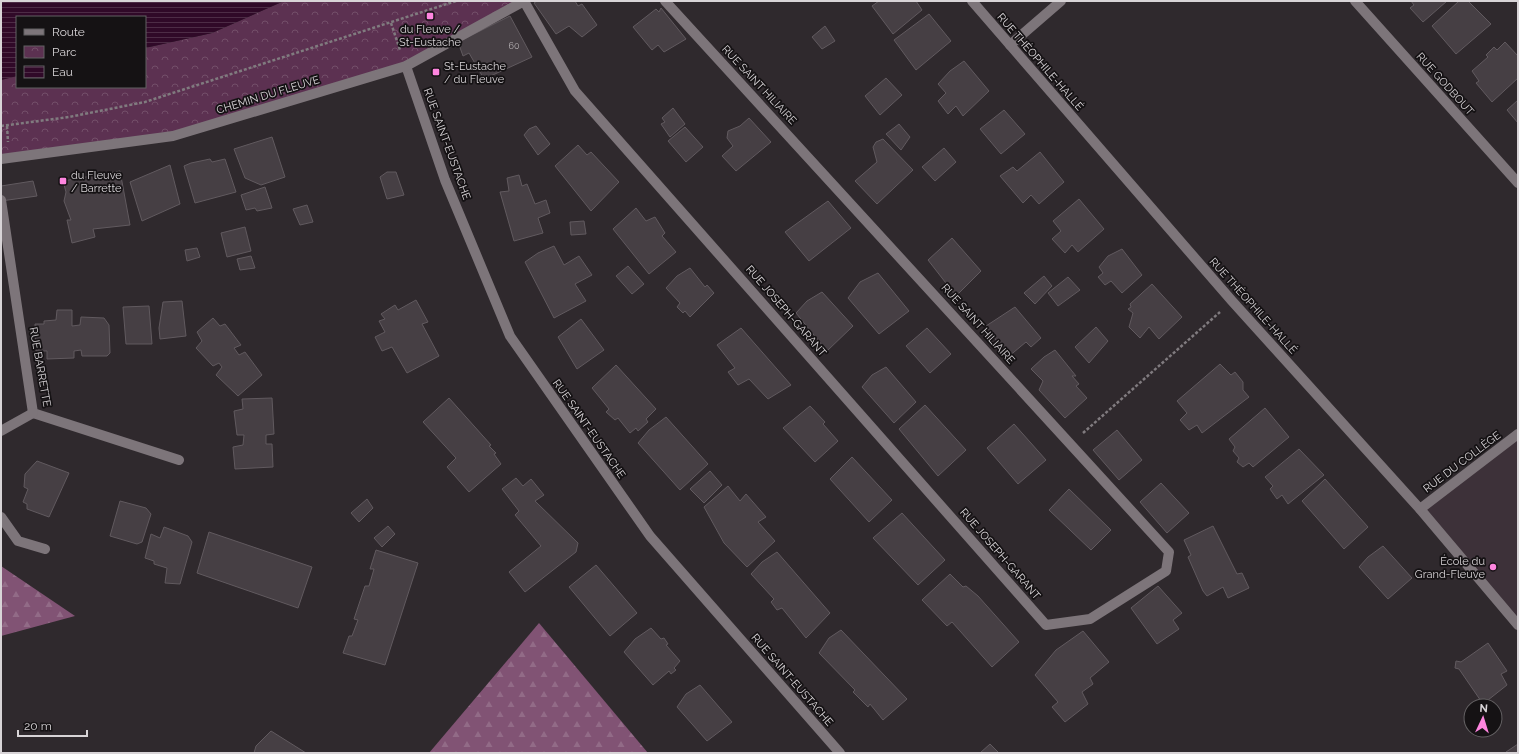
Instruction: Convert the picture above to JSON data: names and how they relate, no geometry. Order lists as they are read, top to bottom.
{
  "streets": {
    "street": [
      "RUE THÉOPHILE-HALLÉ",
      "RUE GODBOUT",
      "RUE SAINT HILIAIRE",
      "CHEMIN DU FLEUVE",
      "RUE SAINT-EUSTACHE",
      "RUE JOSEPH-GARANT",
      "RUE BARRETTE",
      "RUE DU COLLÈGE"
    ]
  },
  "crossings": [
    ["RUE THÉOPHILE-HALLÉ", "RUE DU COLLÈGE"],
    ["RUE SAINT HILIAIRE", "RUE JOSEPH-GARANT"],
    ["CHEMIN DU FLEUVE", "RUE SAINT-EUSTACHE"],
    ["CHEMIN DU FLEUVE", "RUE JOSEPH-GARANT"]
  ],
  "places": {
    "transit": ["du Fleuve / St-Eustache", "St-Eustache / du Fleuve", "du Fleuve / Barrette"],
    "other": ["École du Grand-Fleuve"]
  },
  "house_numbers": ["60"],
  "legend": ["Route", "Parc", "Eau"],
  "scale_bar": "20 m",
  "north": "top"
}
